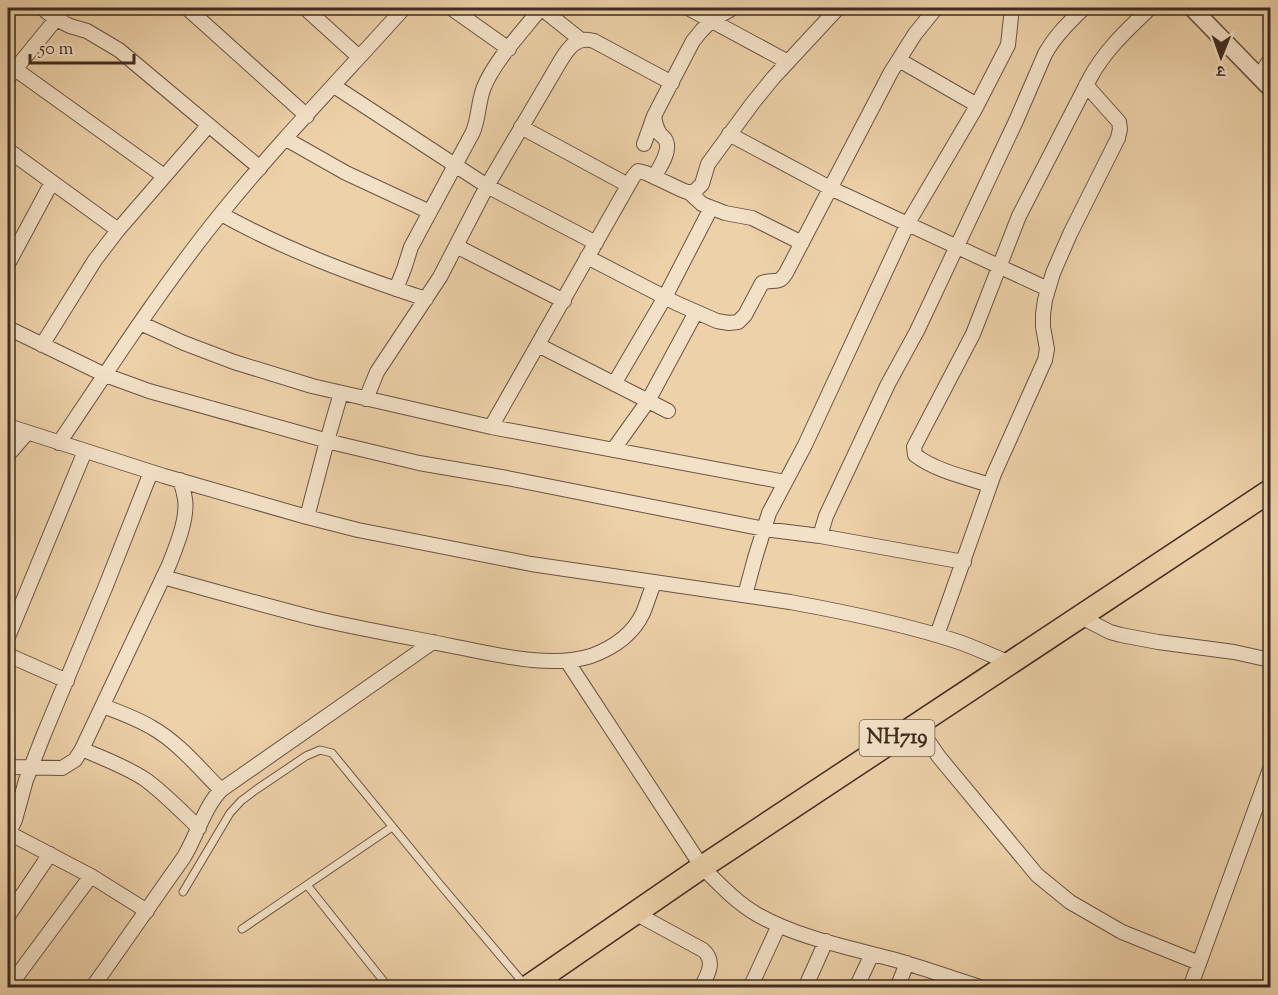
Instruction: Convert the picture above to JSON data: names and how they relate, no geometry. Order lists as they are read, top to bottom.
{
  "streets": {
    "highway": ["NH719"]
  },
  "scale_bar": "50 m",
  "north": "bottom"
}
